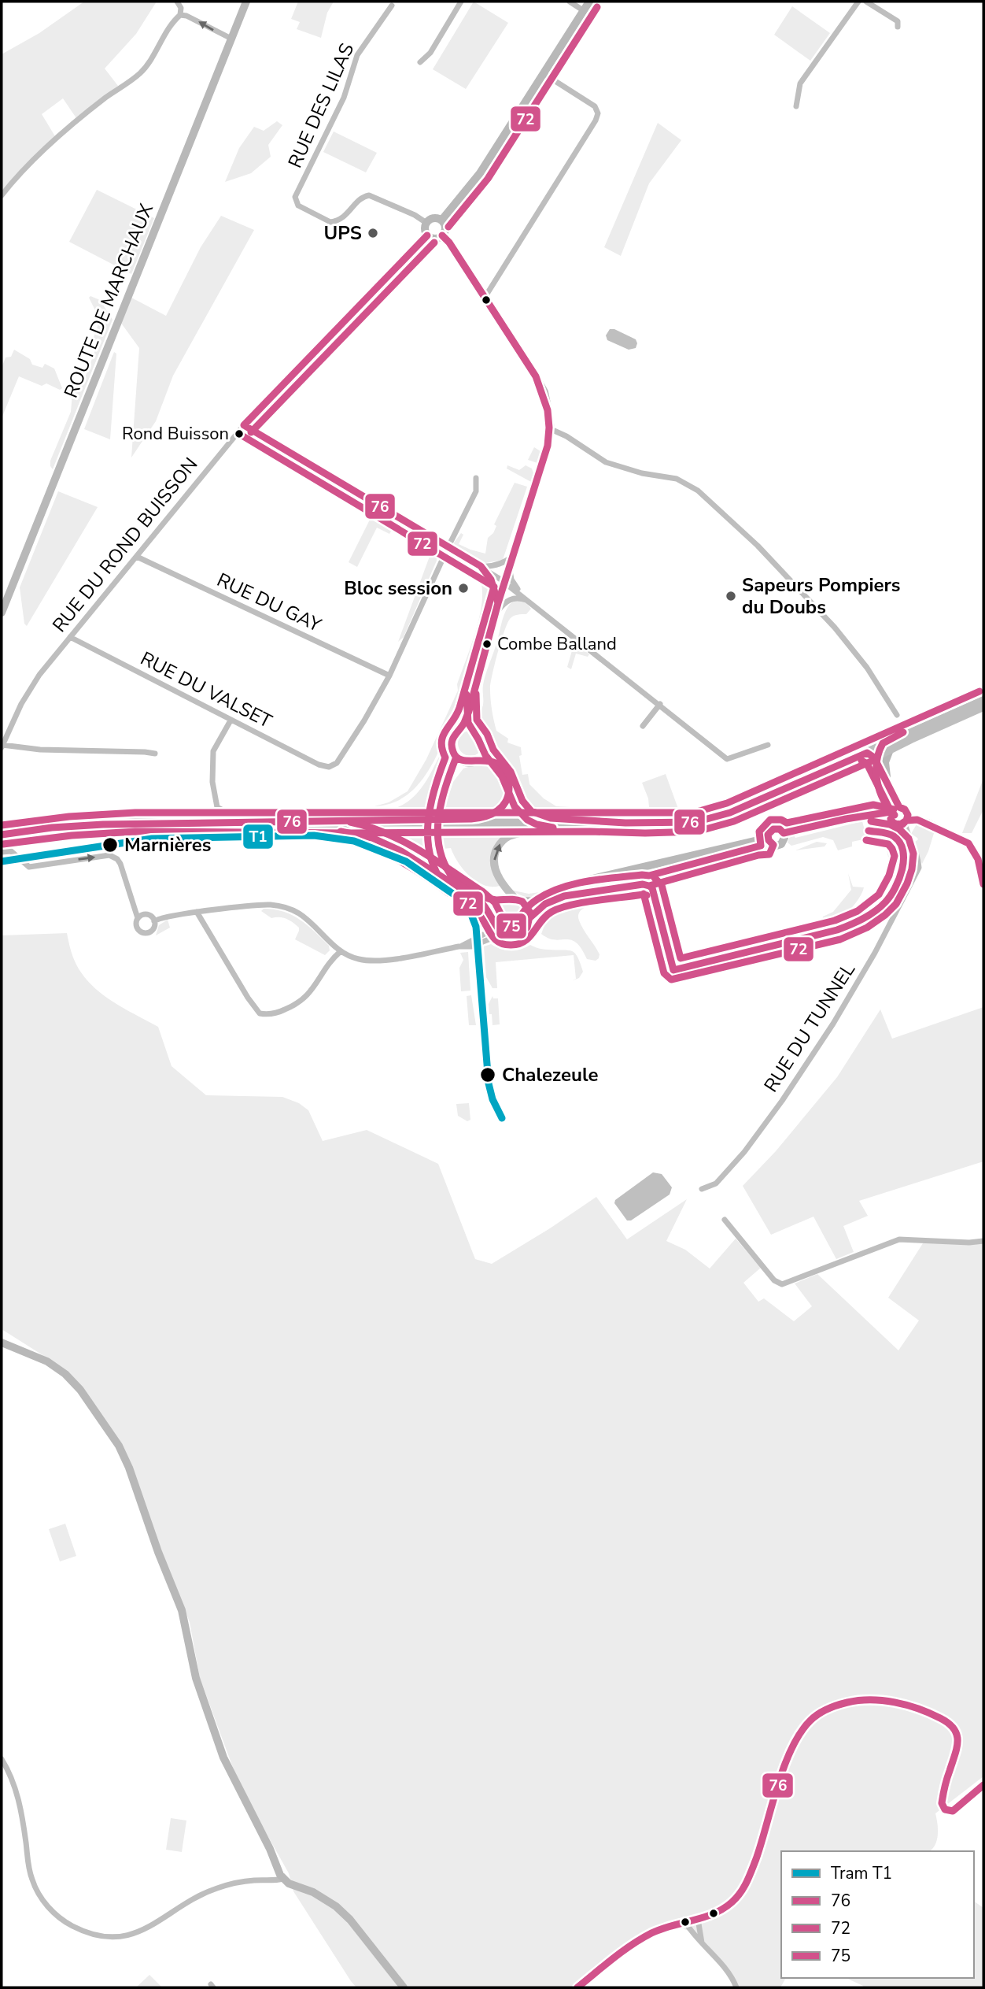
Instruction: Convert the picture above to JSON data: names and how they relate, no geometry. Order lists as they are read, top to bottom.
{
  "streets": {
    "street": [
      "RUE DES LILAS",
      "ROUTE DE MARCHAUX",
      "RUE DU ROND BUISSON",
      "RUE DU GAY",
      "RUE DU VALSET",
      "RUE DU TUNNEL"
    ]
  },
  "crossings": [
    ["RUE DES LILAS", "RUE DU ROND BUISSON"],
    ["RUE DU ROND BUISSON", "RUE DU GAY"],
    ["RUE DU ROND BUISSON", "RUE DU VALSET"],
    ["RUE DU GAY", "RUE DU VALSET"]
  ],
  "places": [
    "UPS",
    "Rond Buisson",
    "Bloc session",
    "Sapeurs Pompiers du Doubs",
    "Combe Balland",
    "Marnières",
    "Chalezeule"
  ],
  "lines": [
    "transit line 72",
    "transit line 76",
    "transit line 75",
    "tram line T1"
  ],
  "legend": [
    "Tram T1",
    "76",
    "72",
    "75"
  ]
}
